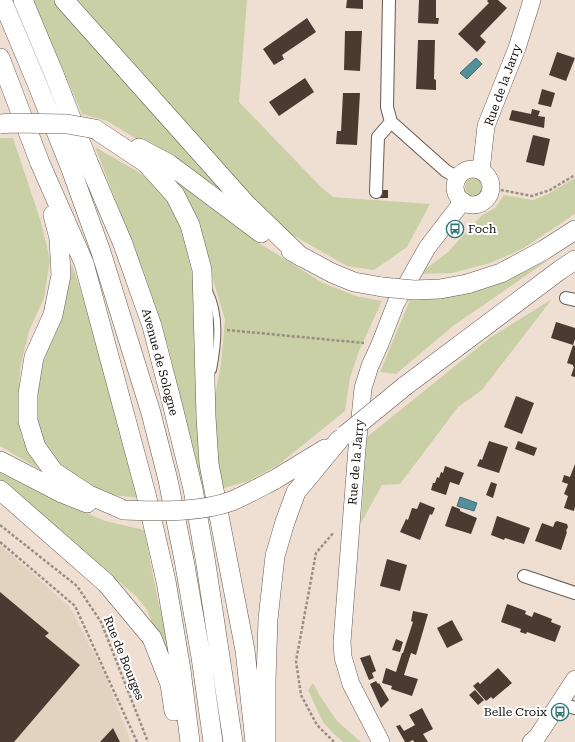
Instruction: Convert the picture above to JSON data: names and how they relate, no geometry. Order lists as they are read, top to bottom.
{
  "streets": {
    "main road": ["Rue de la Jarry", "Avenue de Sologne"],
    "path": ["Rue de Bourges"]
  },
  "places": {
    "bus stop": ["Foch", "Belle Croix"]
  }
}
